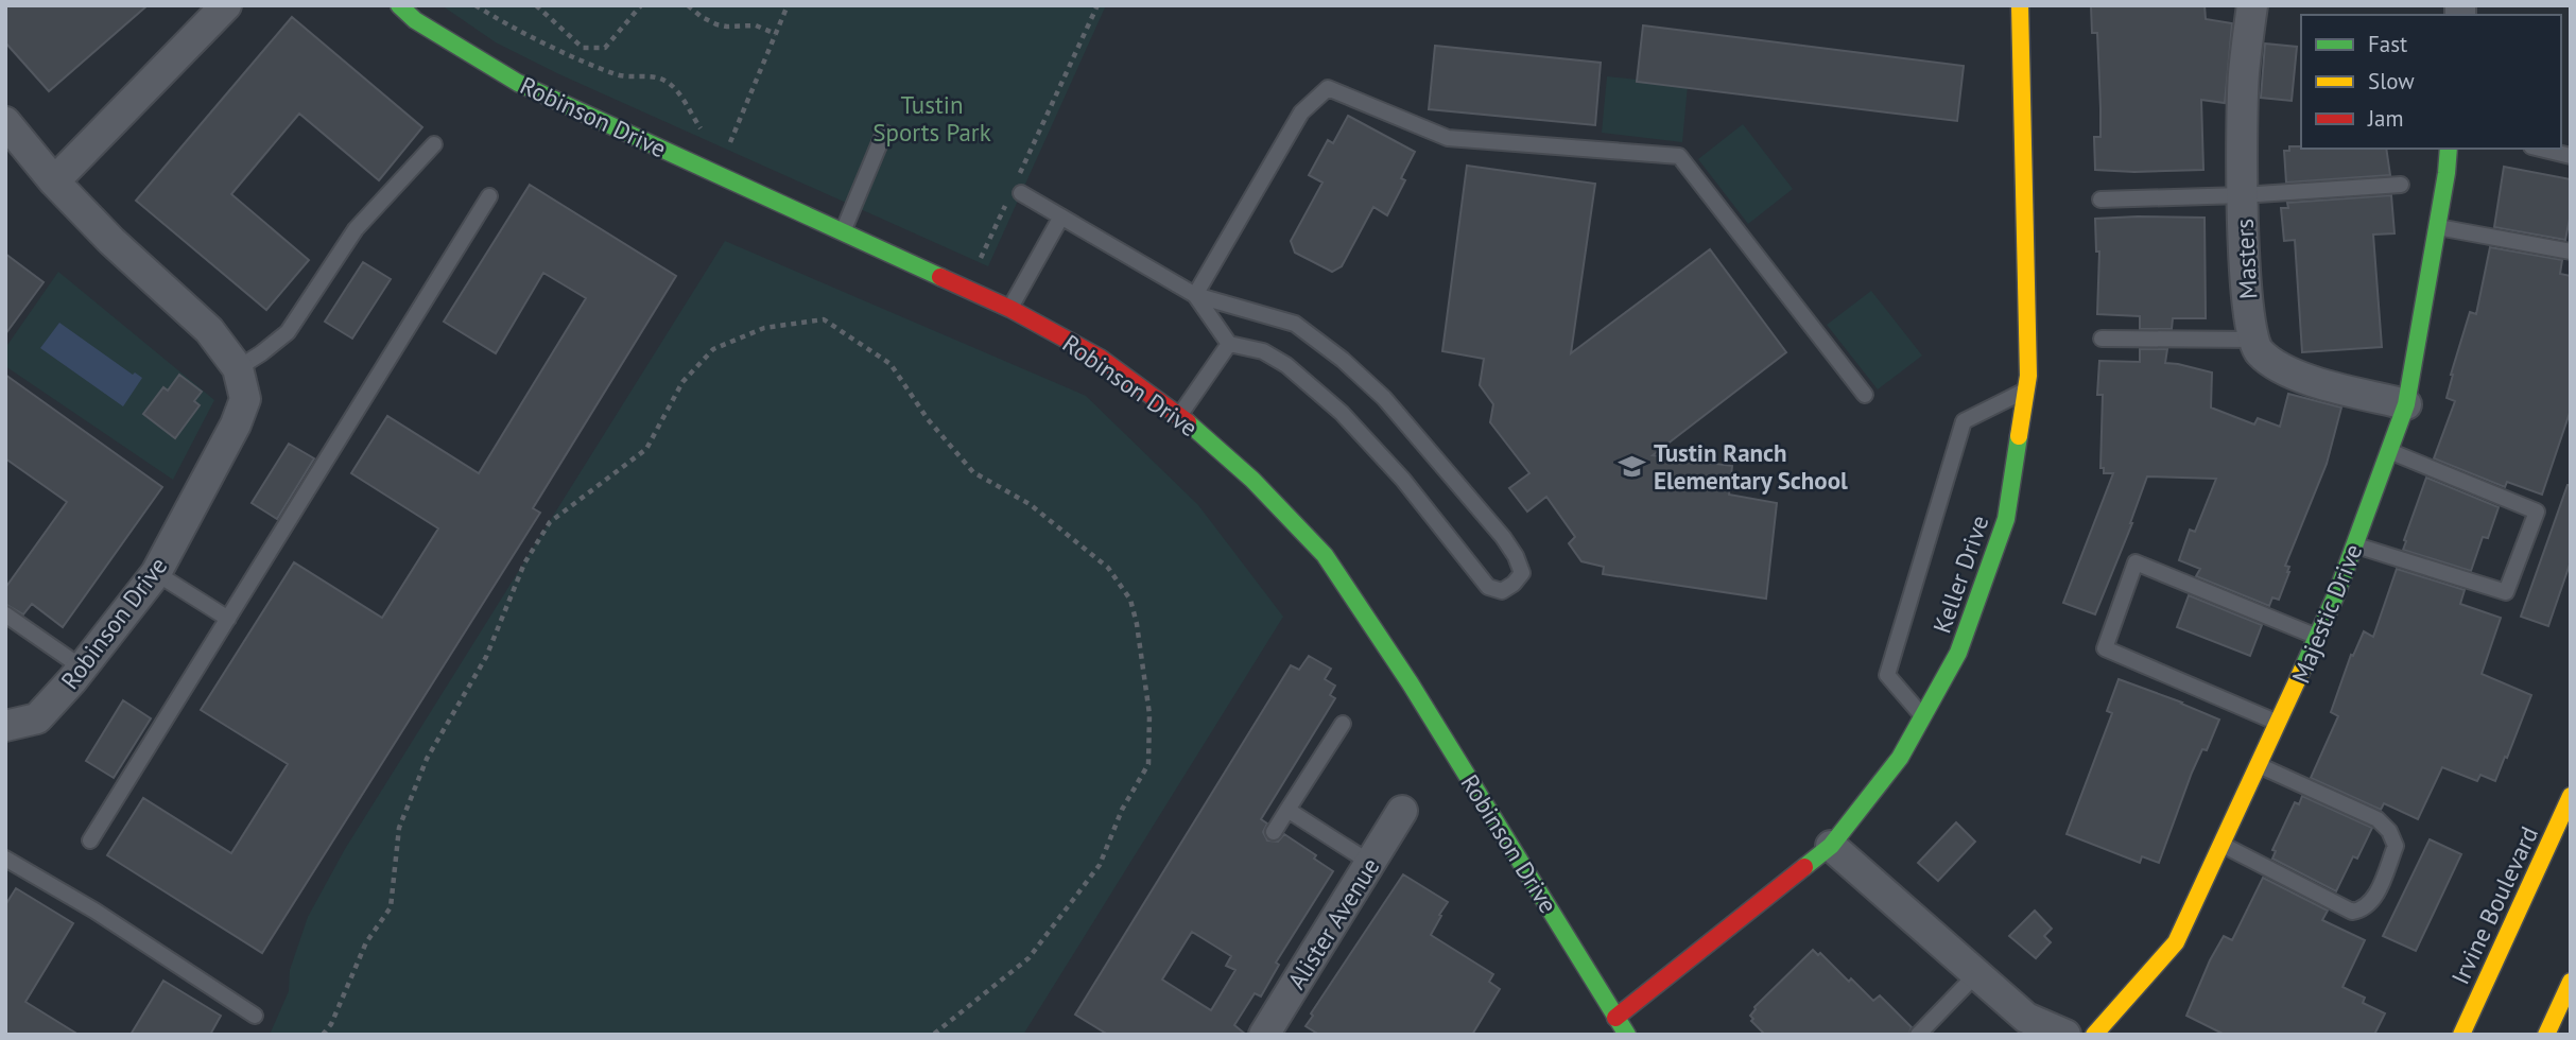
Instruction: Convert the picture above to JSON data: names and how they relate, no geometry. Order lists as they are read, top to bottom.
{
  "streets": {
    "street": [
      "Robinson Drive",
      "Masters",
      "Keller Drive",
      "Majestic Drive",
      "Irvine Boulevard",
      "Alister Avenue"
    ]
  },
  "crossings": [
    ["Robinson Drive", "Keller Drive"]
  ],
  "parks": ["Tustin Sports Park"],
  "places": {
    "school or university": ["Tustin Ranch Elementary School"]
  },
  "legend": ["Fast", "Slow", "Jam"]
}
